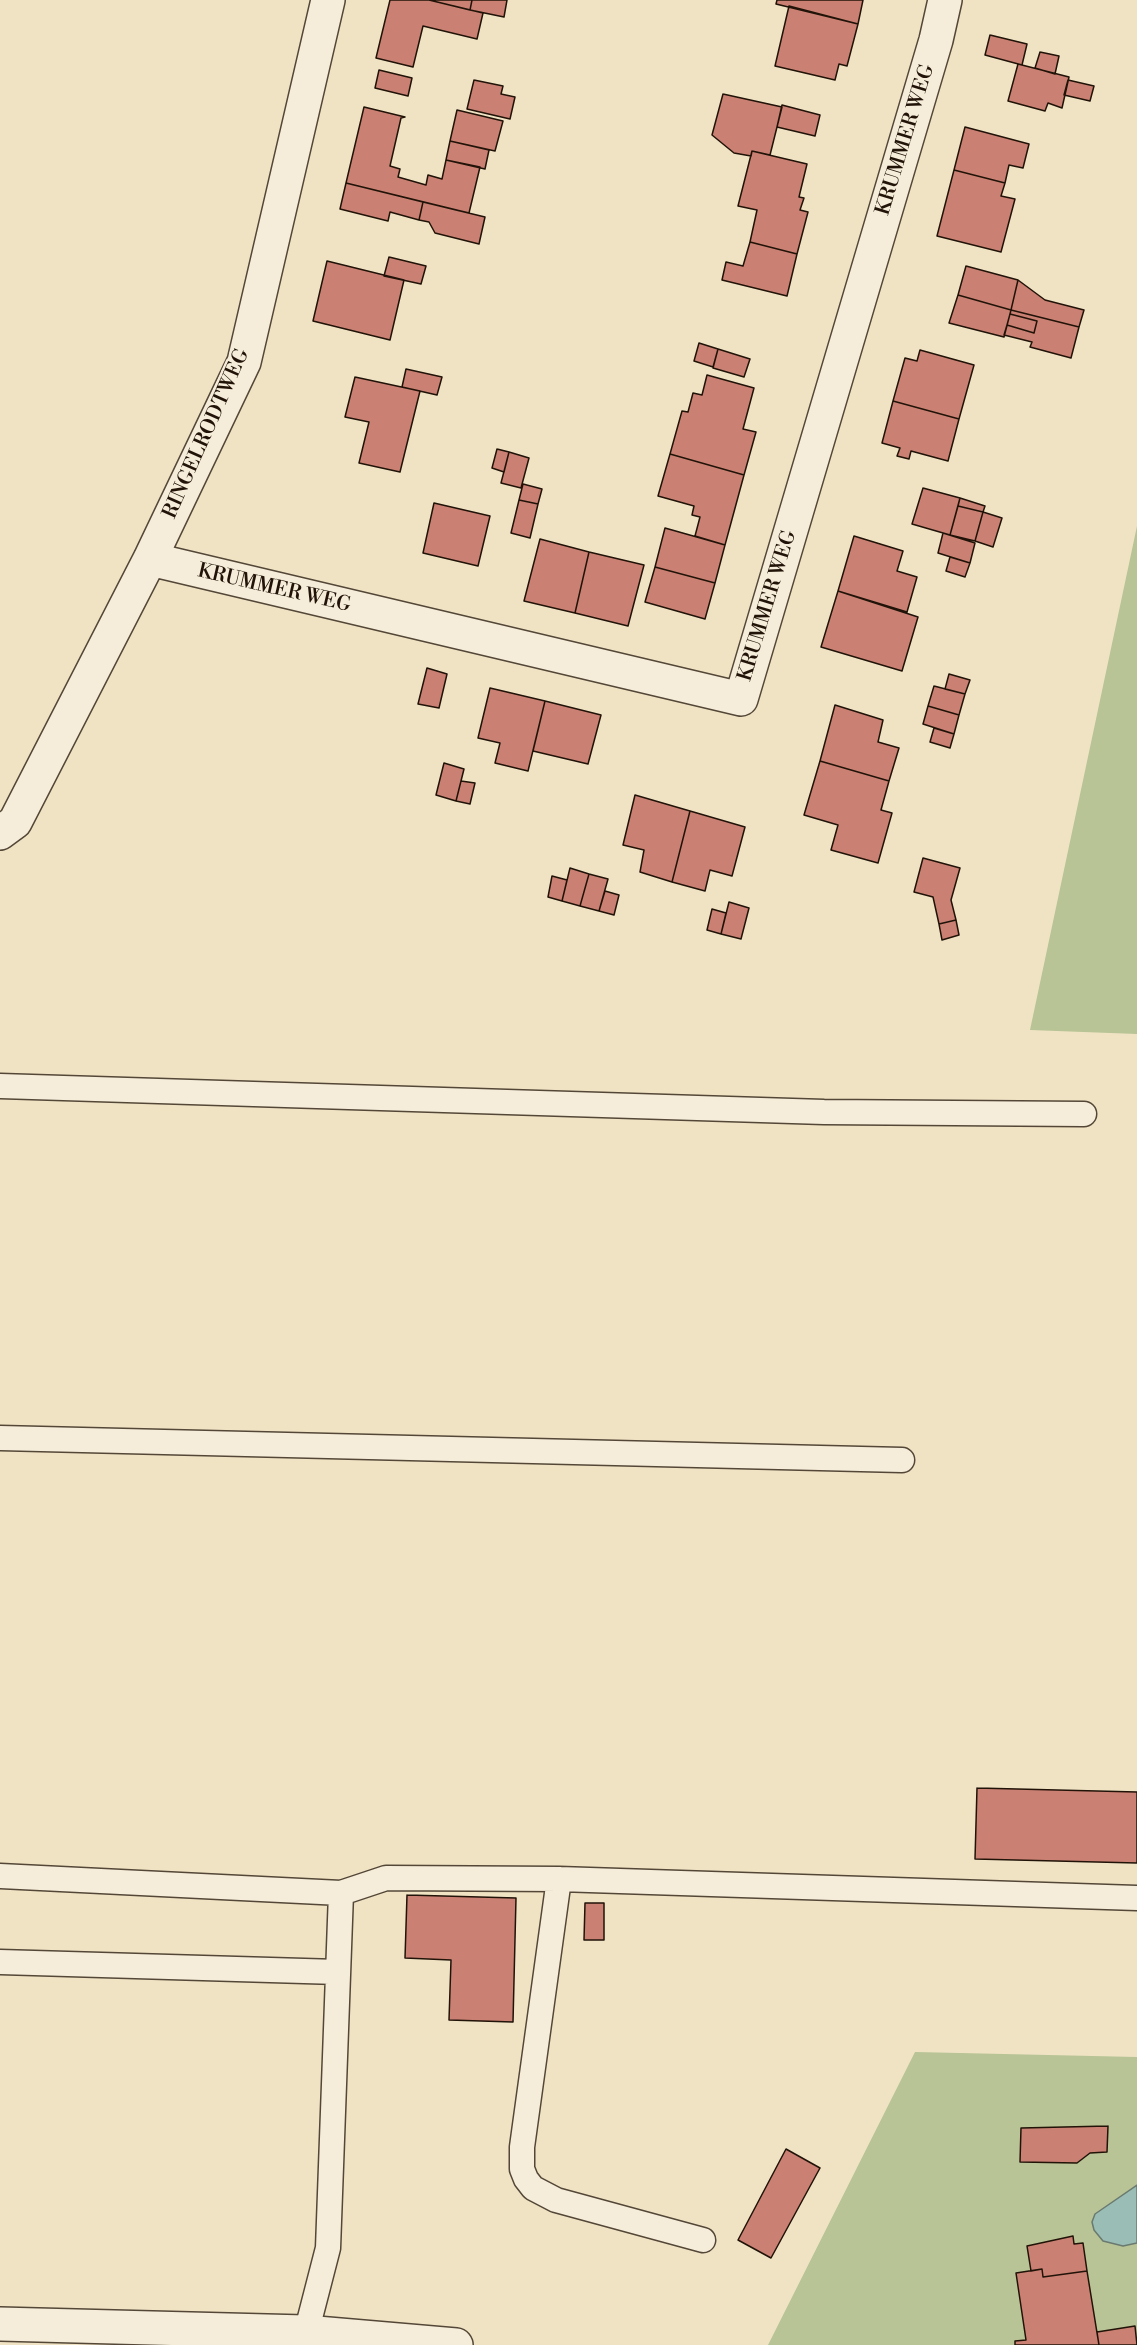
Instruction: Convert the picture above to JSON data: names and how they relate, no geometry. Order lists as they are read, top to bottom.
{
  "streets": {
    "street": ["KRUMMER WEG", "RINGELRODTWEG"]
  },
  "crossings": [
    ["KRUMMER WEG", "RINGELRODTWEG"]
  ]
}
